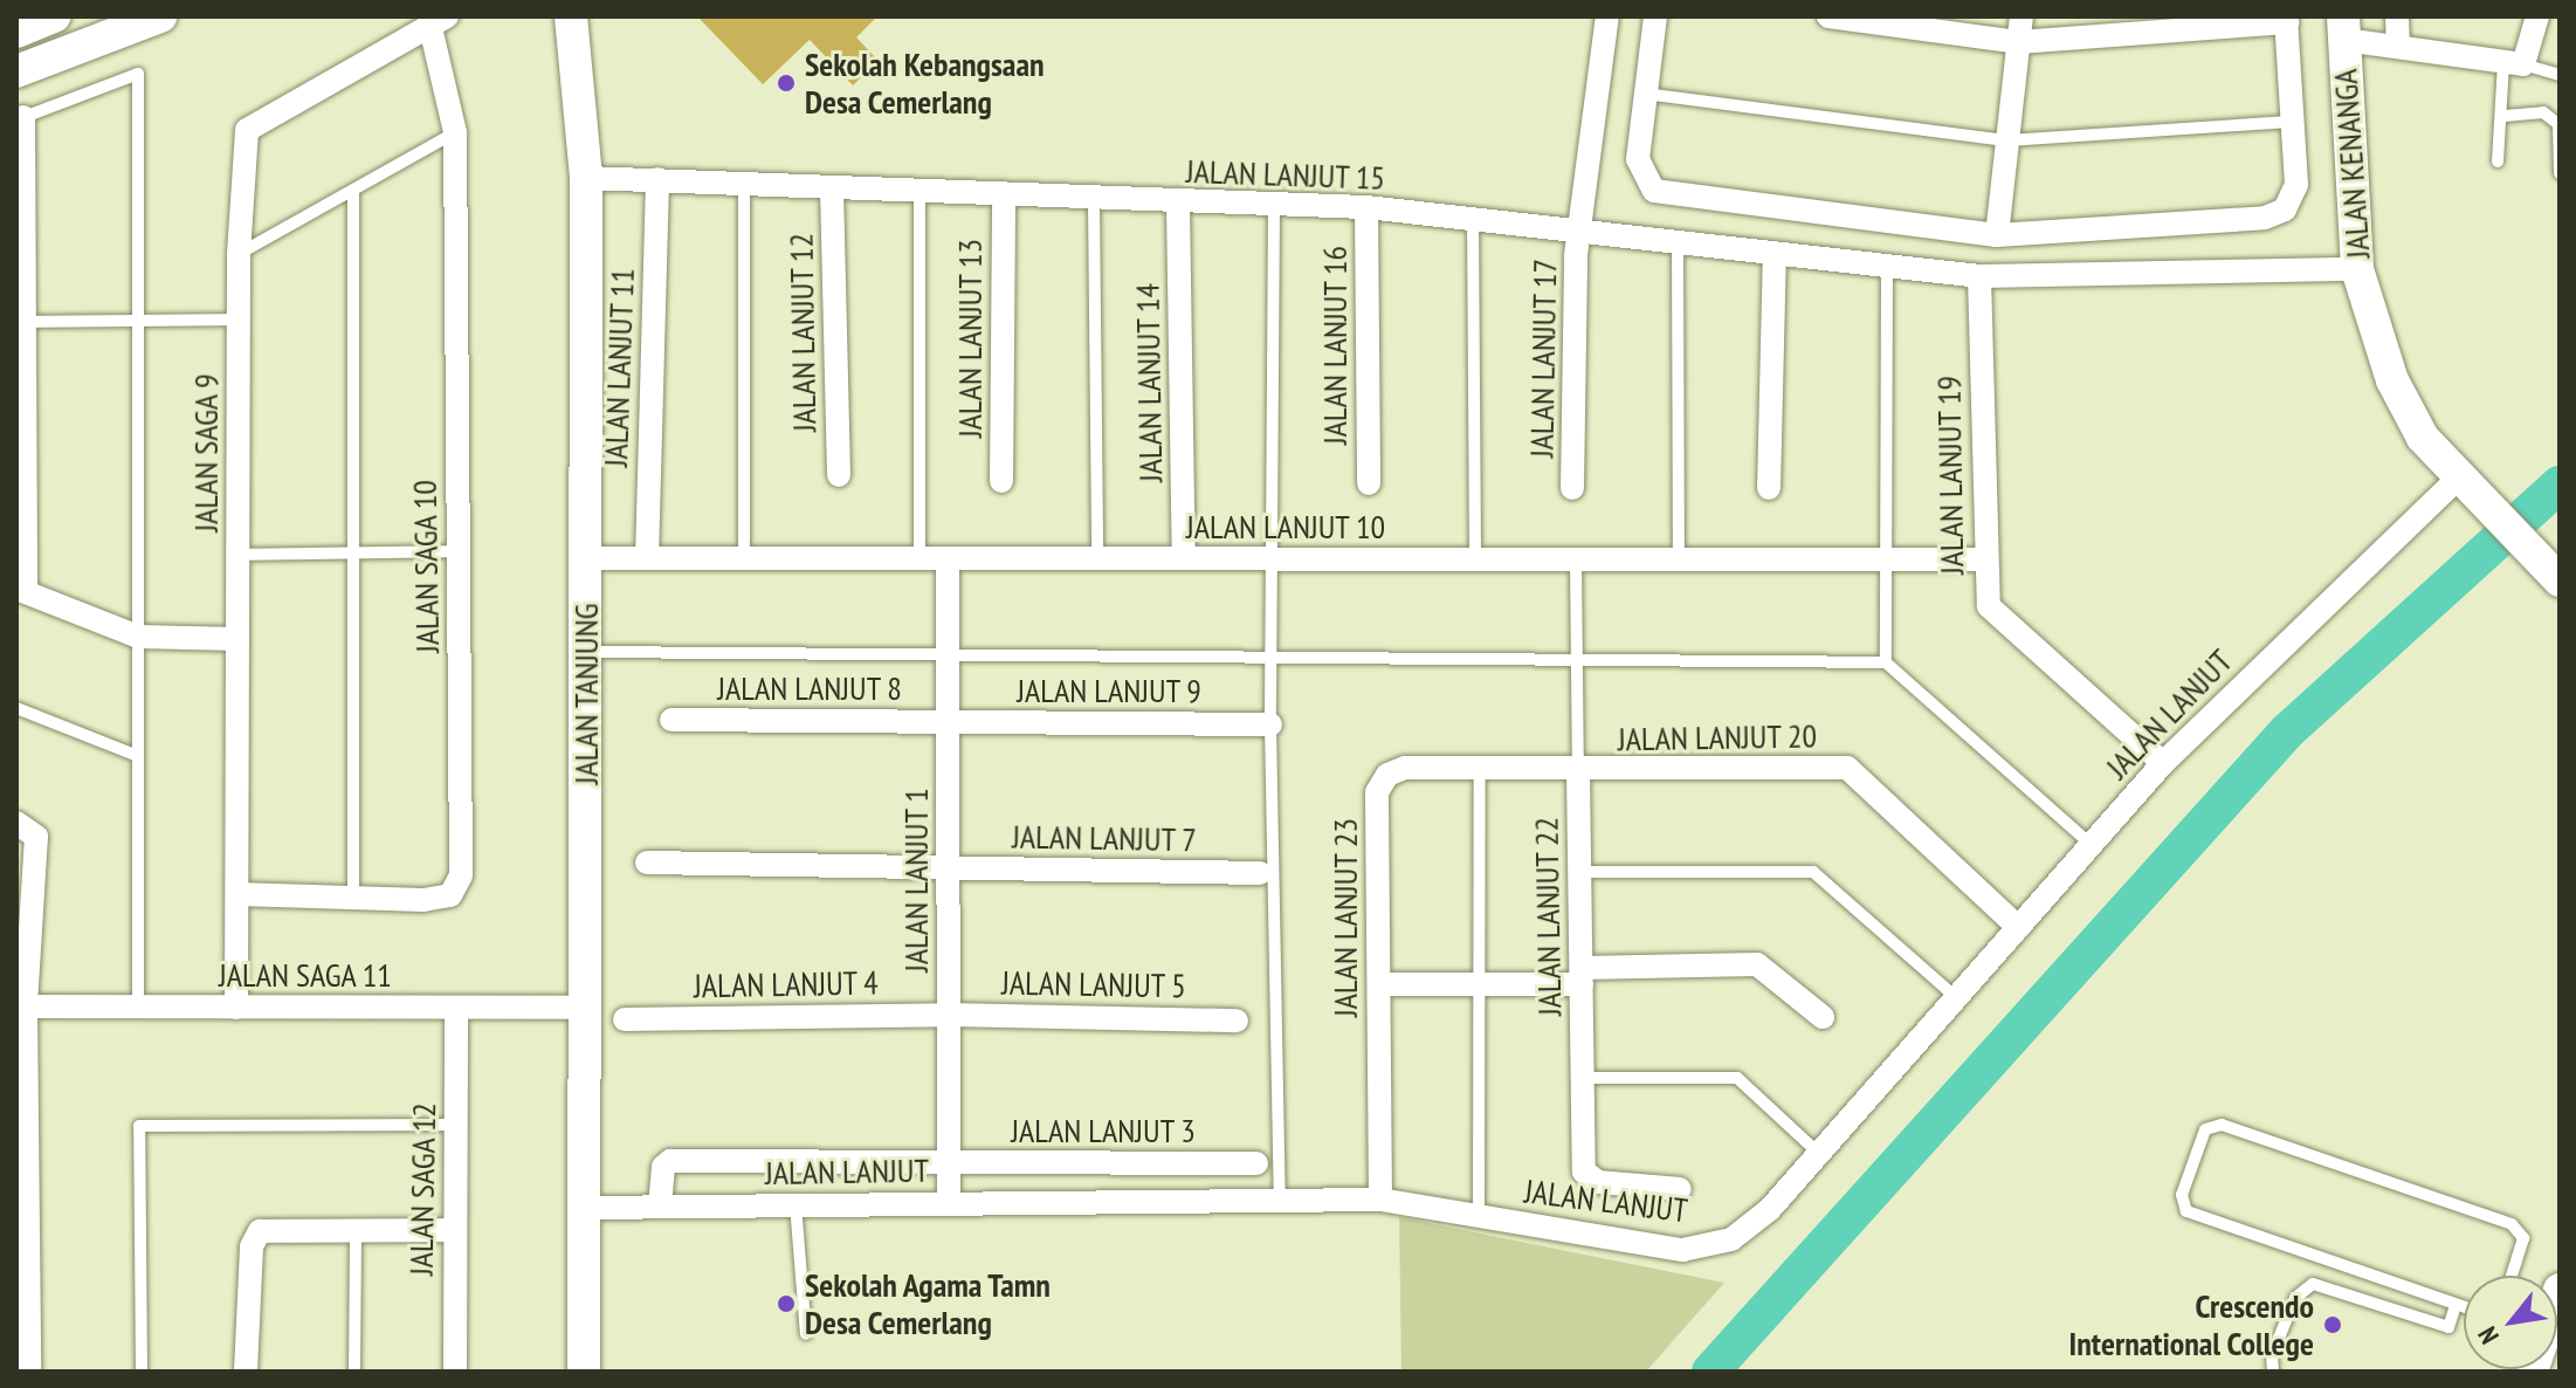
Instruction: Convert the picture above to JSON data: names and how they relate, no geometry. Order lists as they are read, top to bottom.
{
  "streets": {
    "street": [
      "JALAN KENANGA",
      "JALAN LANJUT 15",
      "JALAN LANJUT 12",
      "JALAN LANJUT 13",
      "JALAN LANJUT 16",
      "JALAN LANJUT 17",
      "JALAN LANJUT 11",
      "JALAN LANJUT 14",
      "JALAN SAGA 9",
      "JALAN LANJUT 19",
      "JALAN LANJUT 10",
      "JALAN SAGA 10",
      "JALAN LANJUT 8",
      "JALAN LANJUT 9",
      "JALAN TANJUNG",
      "JALAN LANJUT",
      "JALAN LANJUT 20",
      "JALAN LANJUT 7",
      "JALAN LANJUT 1",
      "JALAN LANJUT 22",
      "JALAN LANJUT 23",
      "JALAN SAGA 11",
      "JALAN LANJUT 4",
      "JALAN LANJUT 5",
      "JALAN LANJUT 3",
      "JALAN SAGA 12"
    ]
  },
  "crossings": [
    ["JALAN KENANGA", "JALAN LANJUT 15"],
    ["JALAN KENANGA", "JALAN LANJUT"],
    ["JALAN LANJUT 15", "JALAN LANJUT 12"],
    ["JALAN LANJUT 15", "JALAN LANJUT 13"],
    ["JALAN LANJUT 15", "JALAN LANJUT 16"],
    ["JALAN LANJUT 15", "JALAN LANJUT 17"],
    ["JALAN LANJUT 15", "JALAN LANJUT 11"],
    ["JALAN LANJUT 15", "JALAN LANJUT 14"],
    ["JALAN LANJUT 15", "JALAN LANJUT 19"],
    ["JALAN LANJUT 15", "JALAN TANJUNG"],
    ["JALAN LANJUT 11", "JALAN LANJUT 10"],
    ["JALAN LANJUT 14", "JALAN LANJUT 10"],
    ["JALAN SAGA 9", "JALAN SAGA 10"],
    ["JALAN SAGA 9", "JALAN SAGA 11"],
    ["JALAN LANJUT 19", "JALAN LANJUT 10"],
    ["JALAN LANJUT 19", "JALAN LANJUT"],
    ["JALAN LANJUT 10", "JALAN TANJUNG"],
    ["JALAN LANJUT 10", "JALAN LANJUT 1"],
    ["JALAN LANJUT 10", "JALAN LANJUT 22"],
    ["JALAN LANJUT 8", "JALAN LANJUT 9"],
    ["JALAN LANJUT 8", "JALAN LANJUT 1"],
    ["JALAN LANJUT 9", "JALAN LANJUT 1"],
    ["JALAN TANJUNG", "JALAN LANJUT"],
    ["JALAN TANJUNG", "JALAN SAGA 11"],
    ["JALAN LANJUT", "JALAN LANJUT 20"],
    ["JALAN LANJUT", "JALAN LANJUT 1"],
    ["JALAN LANJUT", "JALAN LANJUT 23"],
    ["JALAN LANJUT", "JALAN LANJUT 3"],
    ["JALAN LANJUT 20", "JALAN LANJUT 22"],
    ["JALAN LANJUT 20", "JALAN LANJUT 23"],
    ["JALAN LANJUT 7", "JALAN LANJUT 1"],
    ["JALAN LANJUT 1", "JALAN LANJUT 4"],
    ["JALAN LANJUT 1", "JALAN LANJUT 5"],
    ["JALAN LANJUT 1", "JALAN LANJUT 3"],
    ["JALAN LANJUT 22", "JALAN LANJUT 23"],
    ["JALAN SAGA 11", "JALAN SAGA 12"],
    ["JALAN LANJUT 4", "JALAN LANJUT 5"]
  ],
  "places": ["Sekolah Kebangsaan Desa Cemerlang", "Sekolah Agama Tamn Desa Cemerlang", "Crescendo International College"],
  "north": "bottom left"
}
